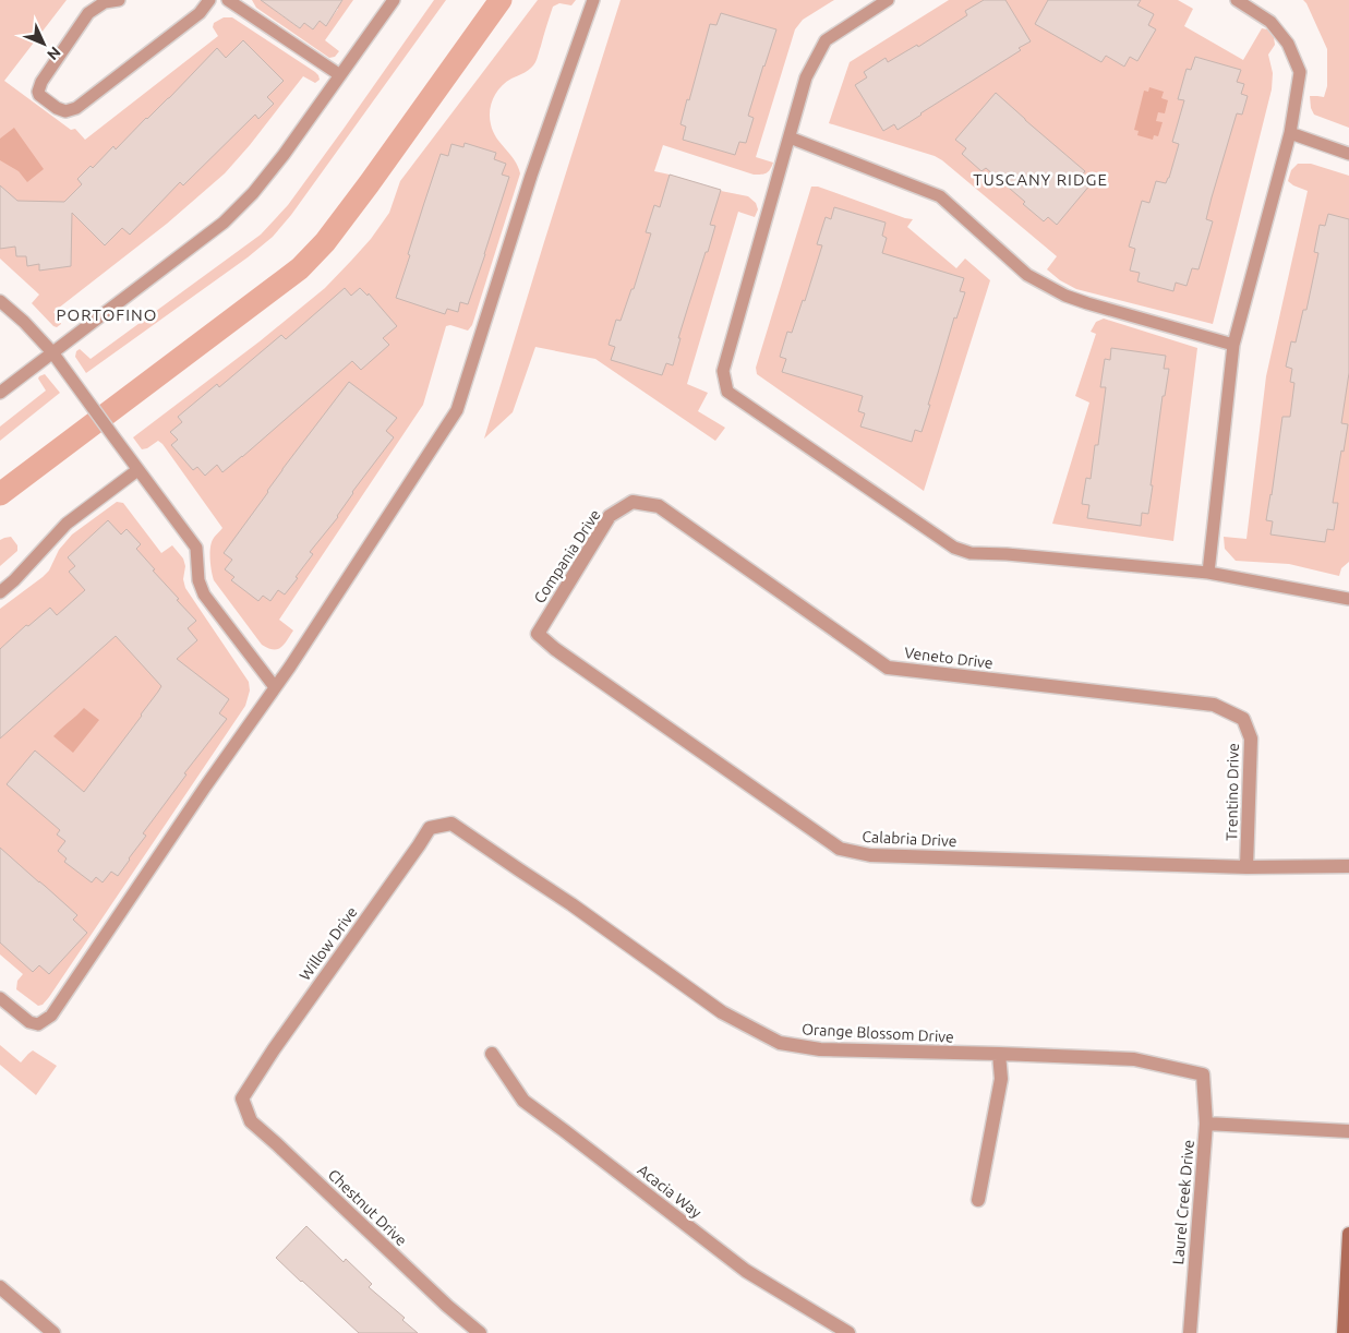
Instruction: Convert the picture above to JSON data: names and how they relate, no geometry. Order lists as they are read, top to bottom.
{
  "streets": {
    "street": [
      "Compania Drive",
      "Veneto Drive",
      "Trentino Drive",
      "Calabria Drive",
      "Willow Drive",
      "Orange Blossom Drive",
      "Acacia Way",
      "Laurel Creek Drive",
      "Chestnut Drive"
    ]
  },
  "crossings": [
    ["Compania Drive", "Veneto Drive"],
    ["Compania Drive", "Calabria Drive"],
    ["Veneto Drive", "Trentino Drive"],
    ["Trentino Drive", "Calabria Drive"],
    ["Willow Drive", "Orange Blossom Drive"],
    ["Willow Drive", "Chestnut Drive"],
    ["Orange Blossom Drive", "Laurel Creek Drive"]
  ],
  "districts": ["TUSCANY RIDGE", "PORTOFINO"],
  "north": "bottom right"
}
